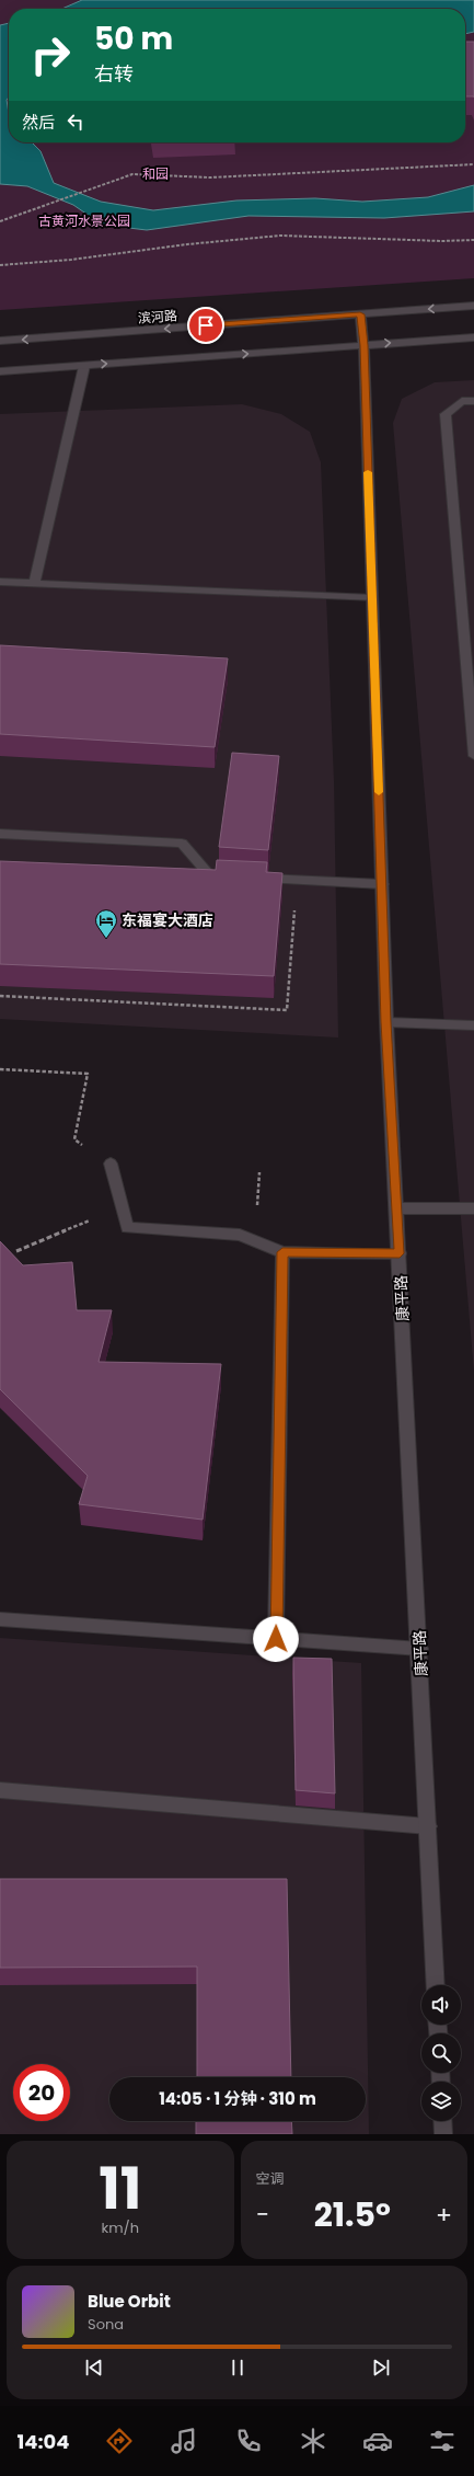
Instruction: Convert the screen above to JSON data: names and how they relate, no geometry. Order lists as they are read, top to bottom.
{
  "streets": {
    "street": ["滨河路", "康平路"]
  },
  "crossings": [
    ["滨河路", "康平路"]
  ],
  "parks": ["和园", "古黄河水景公园"],
  "places": {
    "hotel": ["东福宴大酒店"]
  },
  "page": {
    "turn": ["50 m", "右转"],
    "then": "然后",
    "limit": "20",
    "trip": "14:05 · 1 分钟 · 310 m",
    "tile": [
      ["11", "km/h"],
      "空调"
    ],
    "heat": ["−", "21.5°", "+"],
    "song": ["Blue Orbit", "Sona"],
    "tabs": "14:04"
  }
}
